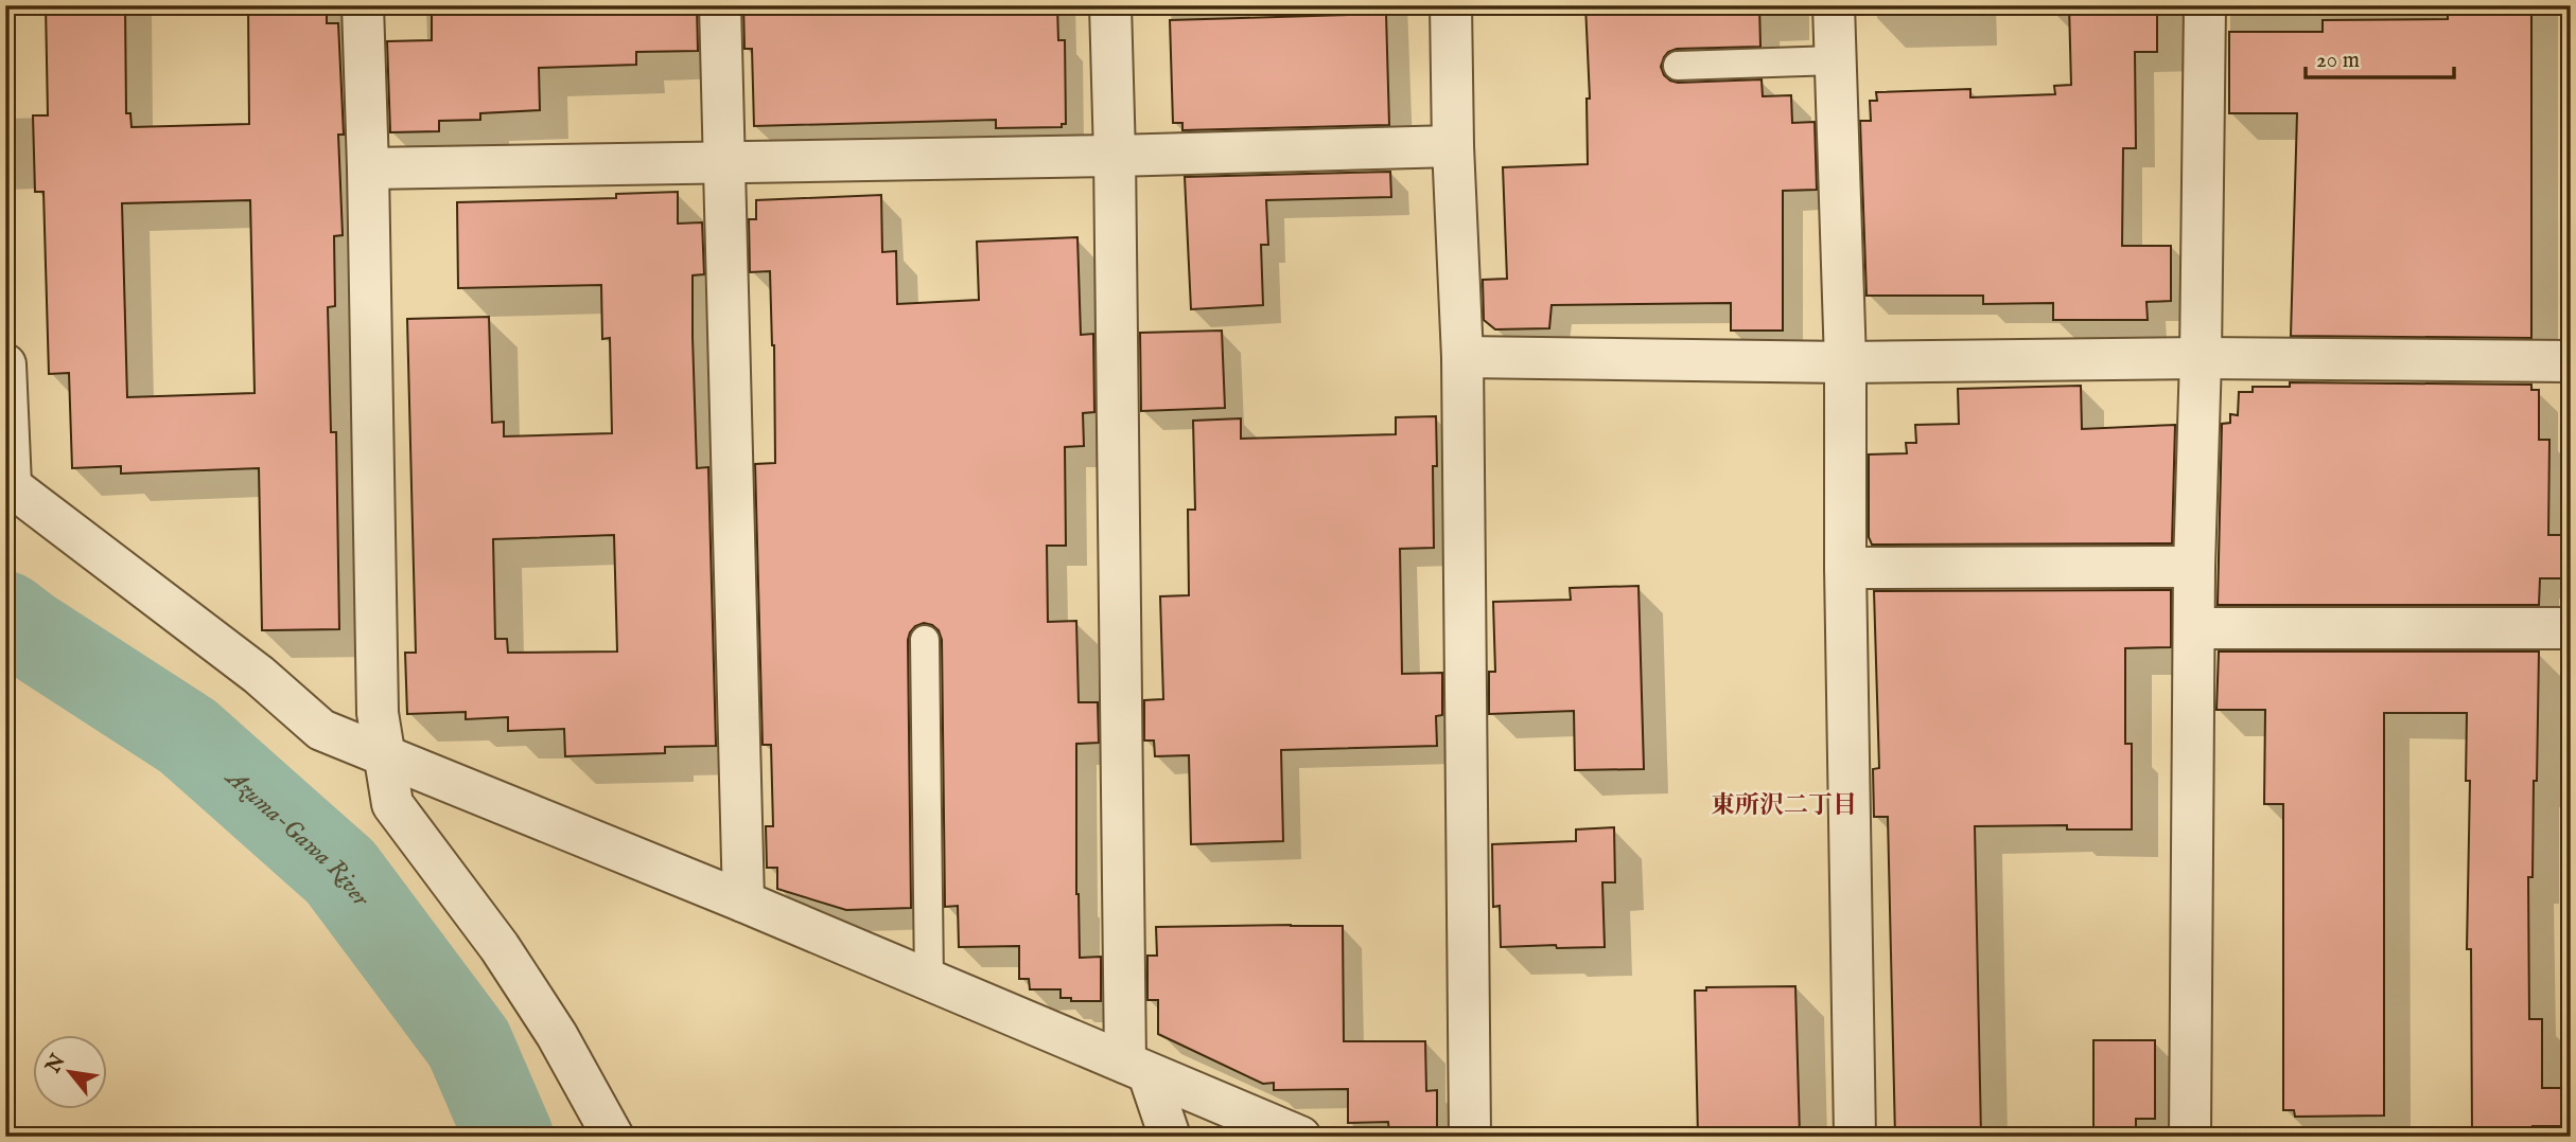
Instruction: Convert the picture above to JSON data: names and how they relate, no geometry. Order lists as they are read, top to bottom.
{
  "districts": ["東所沢二丁目"],
  "water": ["Azuma-Gawa River"],
  "scale_bar": "20 m",
  "north": "top left"
}
